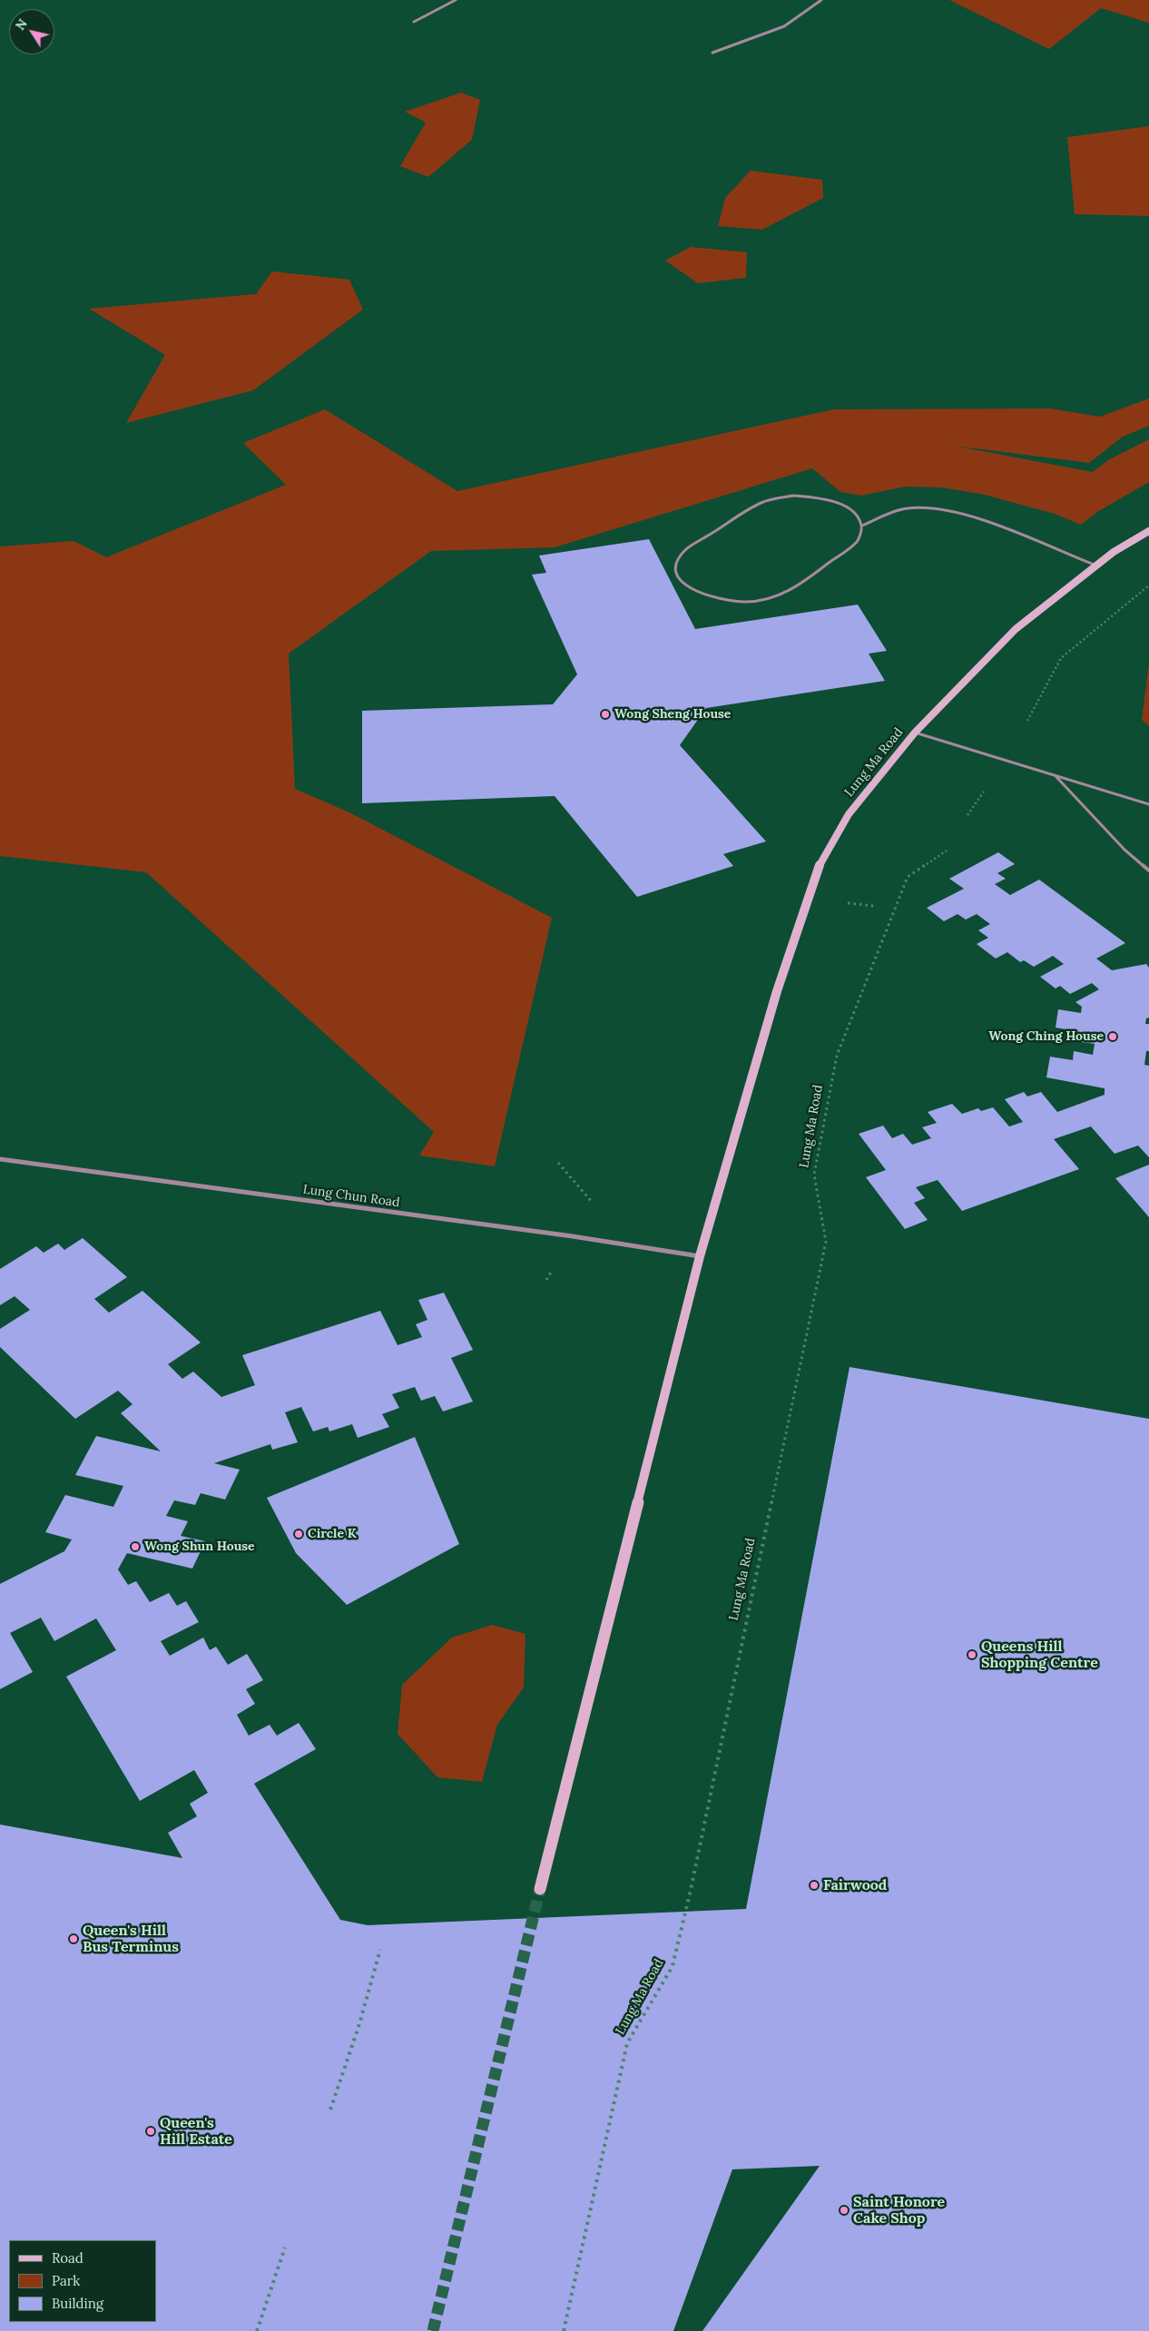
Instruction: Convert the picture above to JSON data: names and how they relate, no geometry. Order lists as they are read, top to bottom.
{
  "streets": {
    "street": ["Lung Ma Road", "Lung Chun Road"]
  },
  "crossings": [
    ["Lung Ma Road", "Lung Chun Road"]
  ],
  "places": [
    "Wong Sheng House",
    "Wong Ching House",
    "Circle K",
    "Wong Shun House",
    "Queens Hill Shopping Centre",
    "Fairwood",
    "Queen's Hill Bus Terminus",
    "Queen's Hill Estate",
    "Saint Honore Cake Shop"
  ],
  "legend": ["Road", "Park", "Building"],
  "north": "top left"
}
